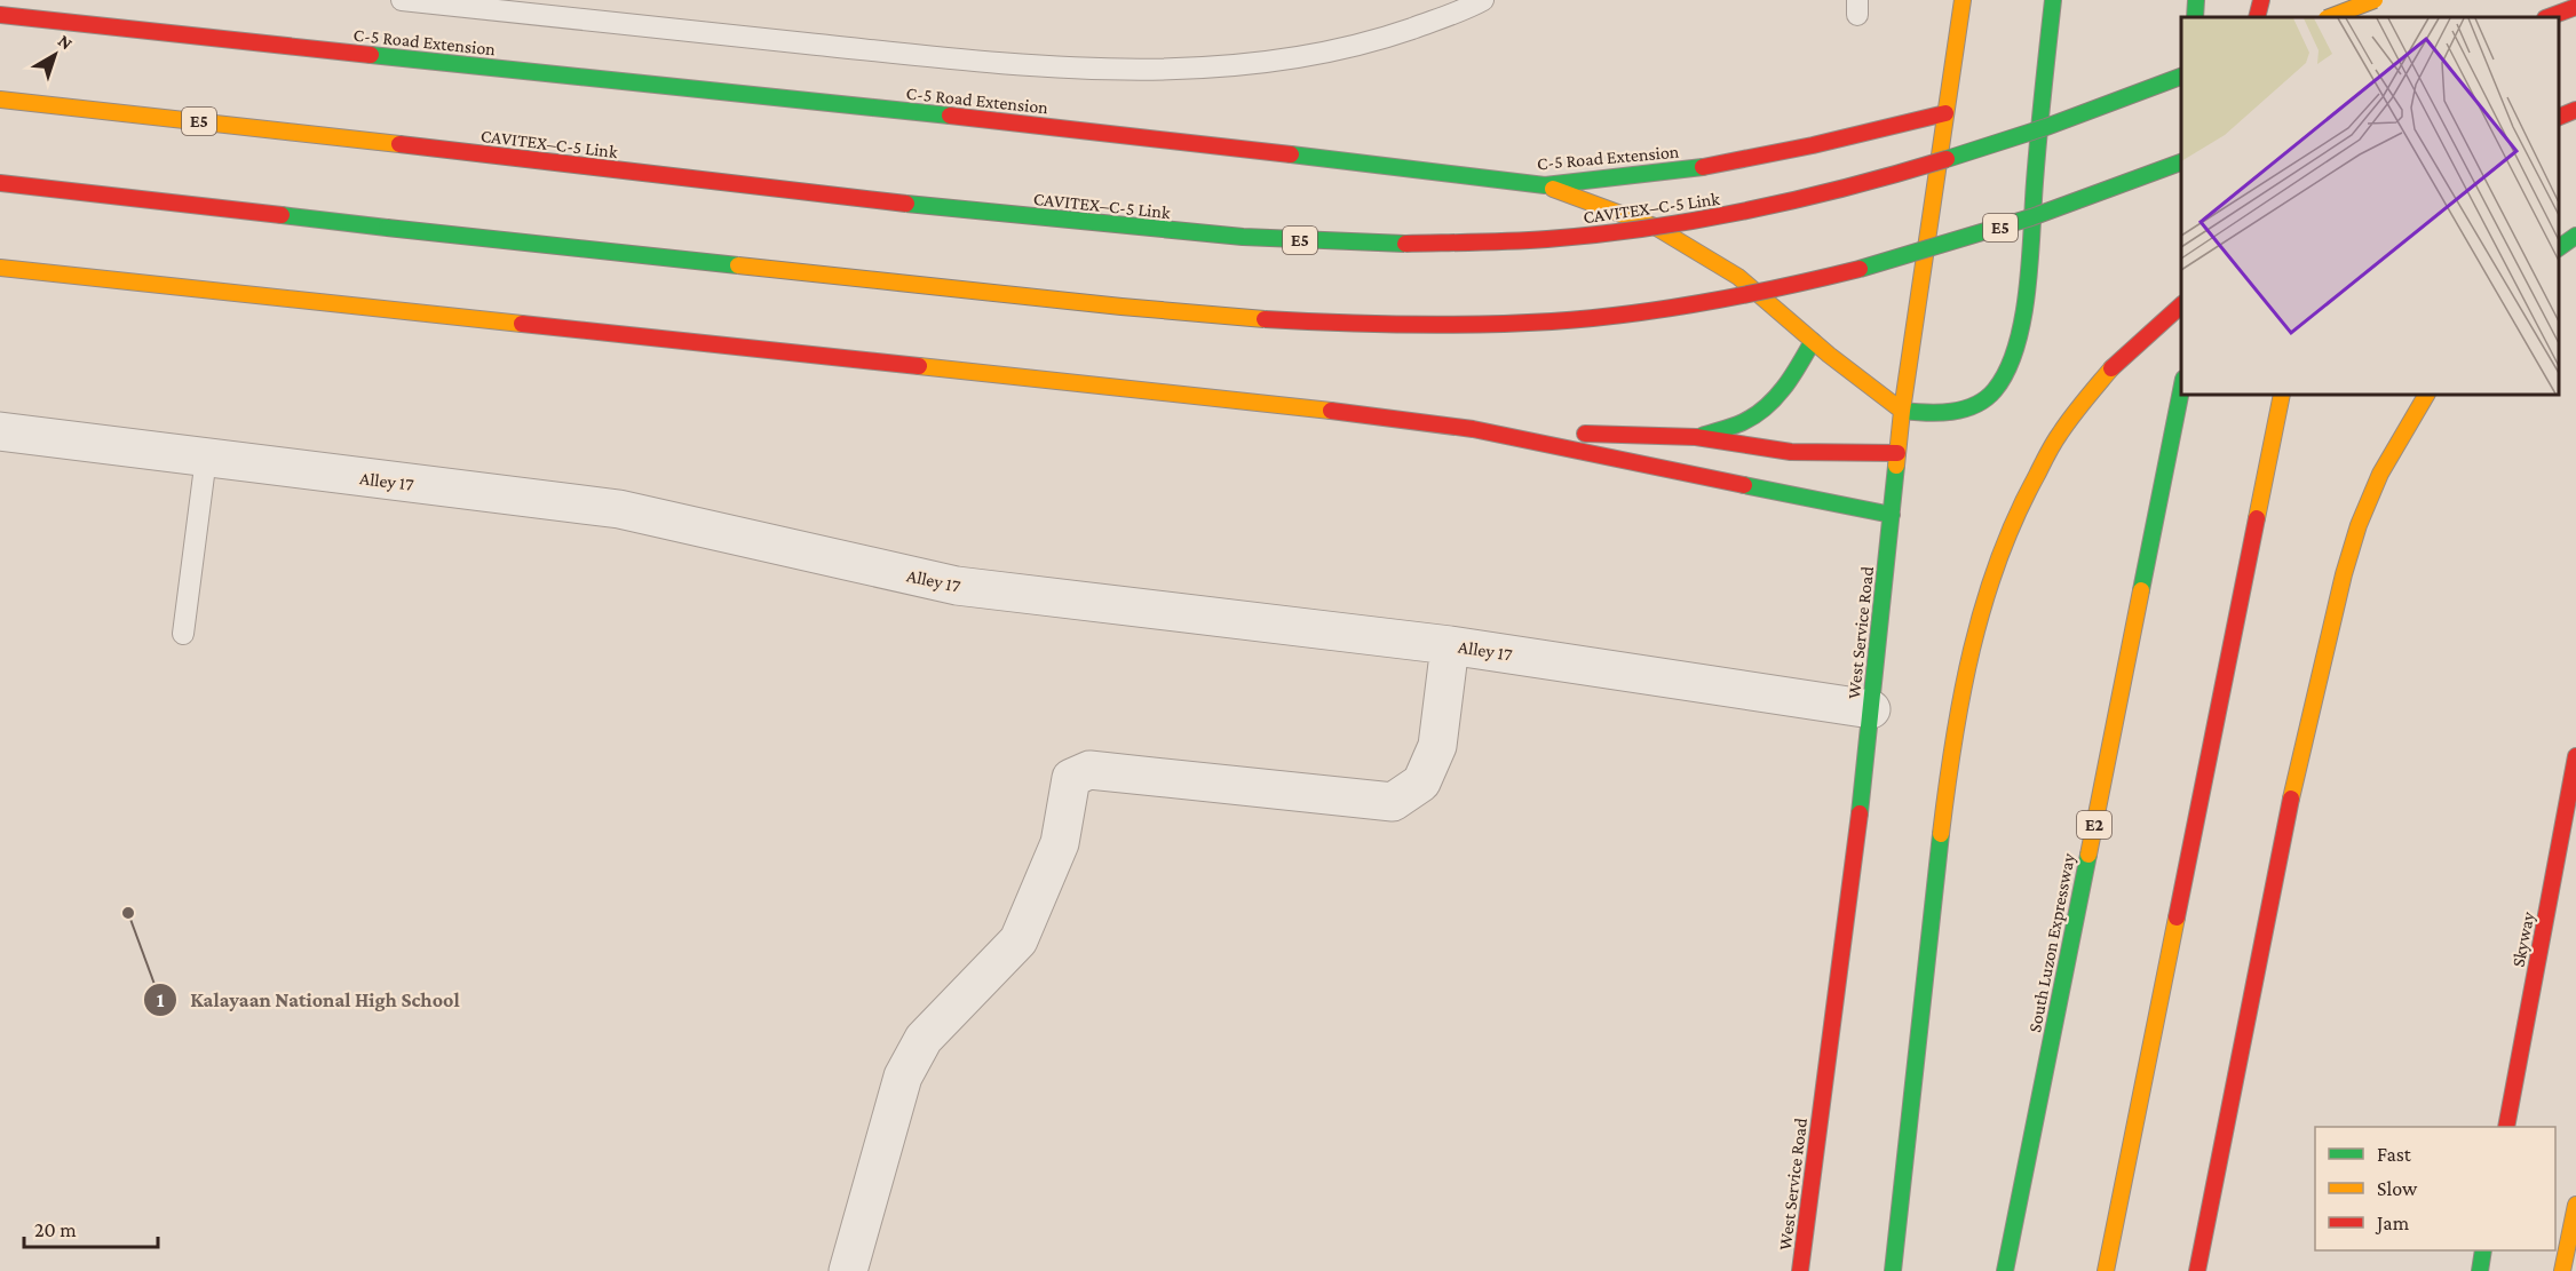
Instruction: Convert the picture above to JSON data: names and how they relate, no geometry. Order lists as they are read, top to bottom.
{
  "streets": {
    "main road": [
      "C-5 Road Extension",
      "E5",
      "CAVITEX–C-5 Link",
      "West Service Road",
      "E2",
      "Skyway",
      "South Luzon Expressway"
    ],
    "street": ["Alley 17"]
  },
  "crossings": [
    ["C-5 Road Extension", "West Service Road"],
    ["Alley 17", "West Service Road"]
  ],
  "places": ["Kalayaan National High School"],
  "legend": ["Fast", "Slow", "Jam"],
  "scale_bar": "20 m",
  "north": "top right"
}
